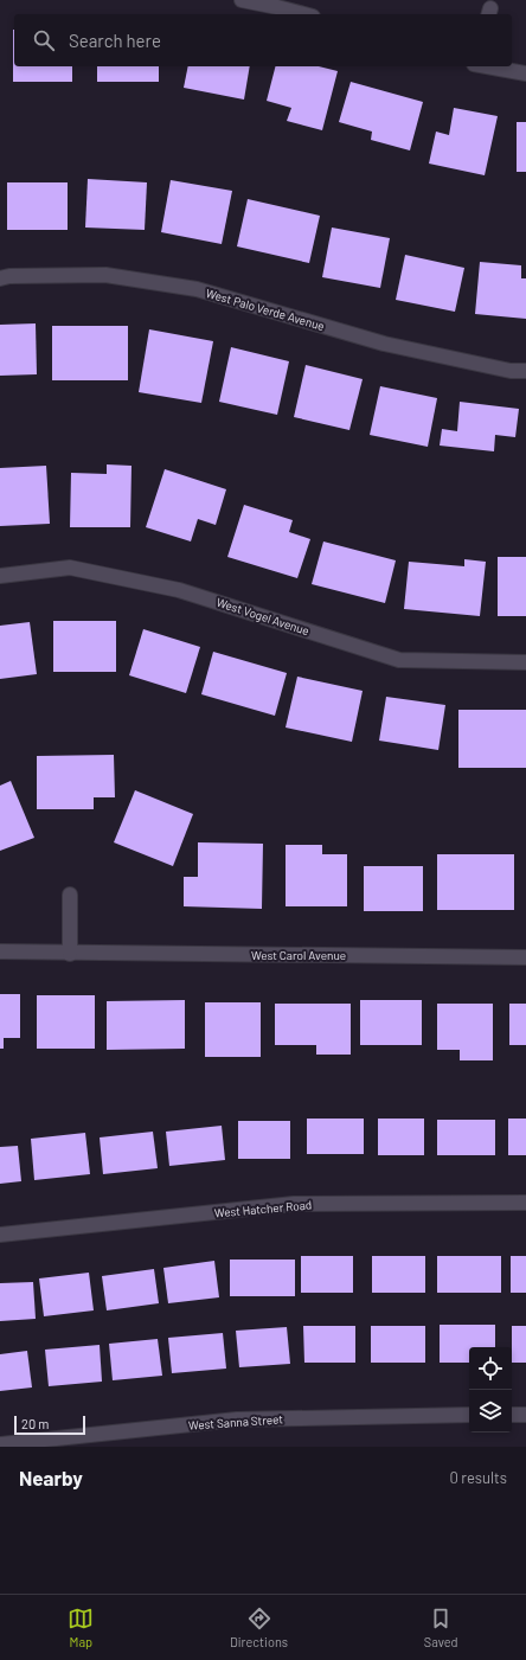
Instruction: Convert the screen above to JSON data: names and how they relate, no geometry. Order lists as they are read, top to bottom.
{
  "streets": {
    "street": [
      "West Palo Verde Avenue",
      "West Vogel Avenue",
      "West Carol Avenue",
      "West Hatcher Road",
      "West Sanna Street"
    ]
  },
  "scale_bar": "20 m",
  "page": {
    "search": "Search here",
    "scale": "20 m",
    "heading": ["Nearby", "0 results"],
    "nav": ["Map", "Directions", "Saved"]
  }
}
